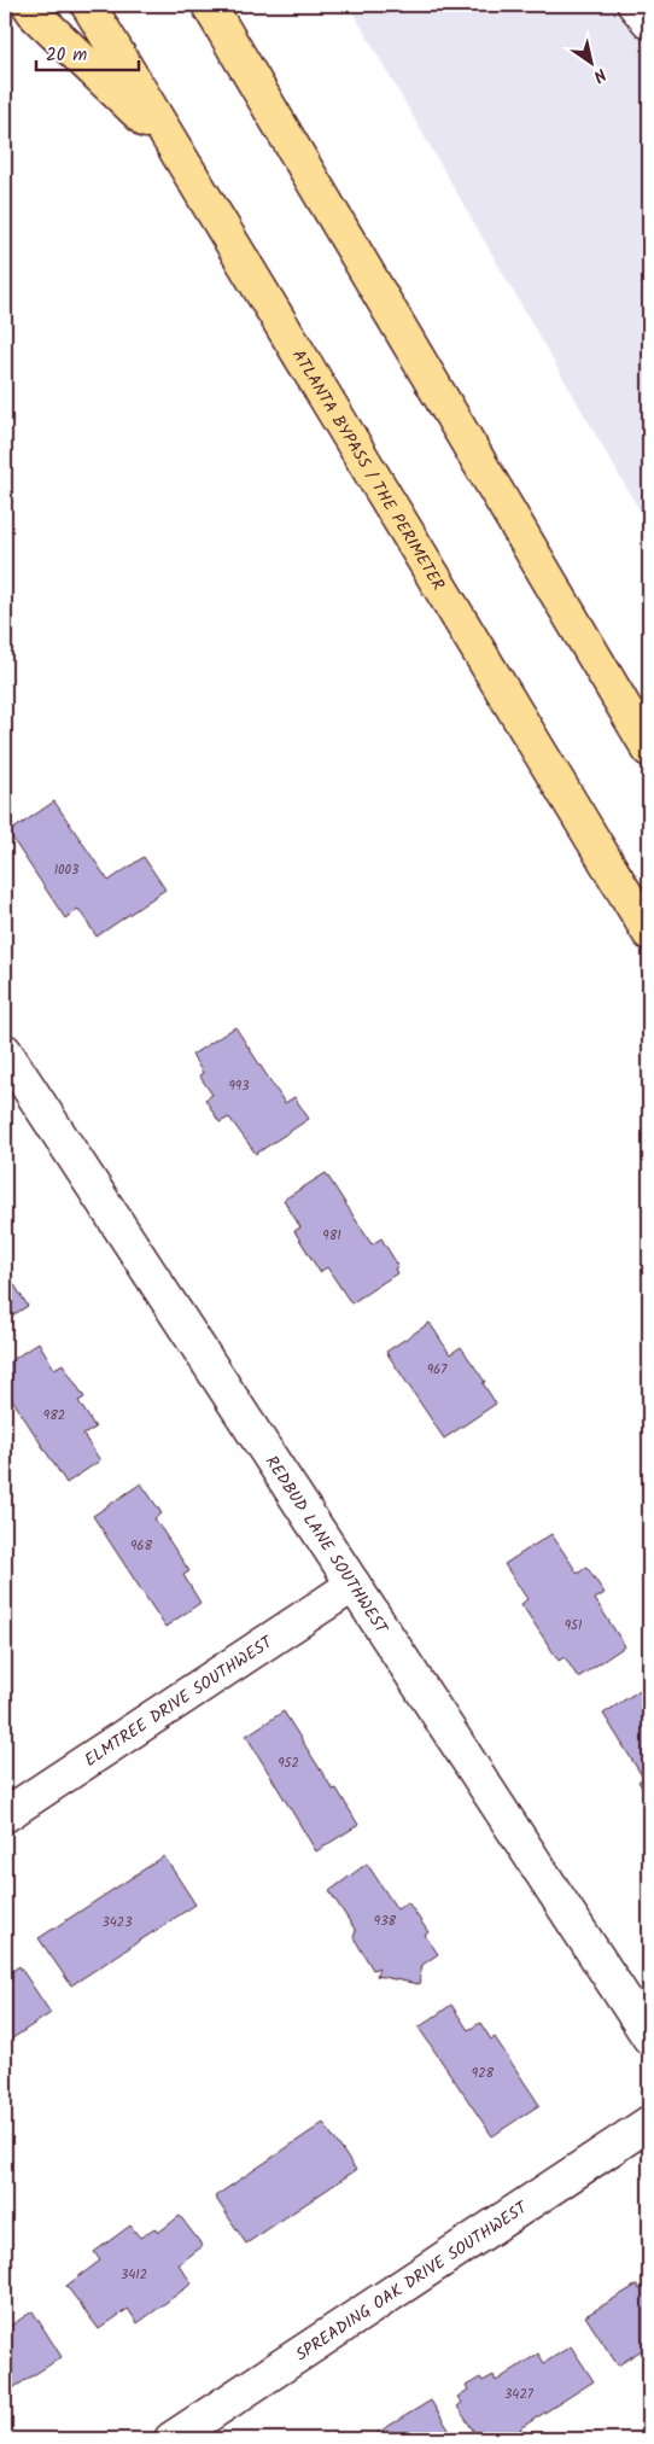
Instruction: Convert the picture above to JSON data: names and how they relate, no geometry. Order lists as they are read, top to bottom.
{
  "streets": {
    "highway": ["ATLANTA BYPASS / THE PERIMETER"],
    "street": ["REDBUD LANE SOUTHWEST", "ELMTREE DRIVE SOUTHWEST", "SPREADING OAK DRIVE SOUTHWEST"]
  },
  "crossings": [
    ["REDBUD LANE SOUTHWEST", "ELMTREE DRIVE SOUTHWEST"]
  ],
  "house_numbers": [
    "1003",
    "993",
    "981",
    "967",
    "982",
    "968",
    "951",
    "952",
    "938",
    "3423",
    "928",
    "3412",
    "3427"
  ],
  "scale_bar": "20 m",
  "north": "bottom right"
}
